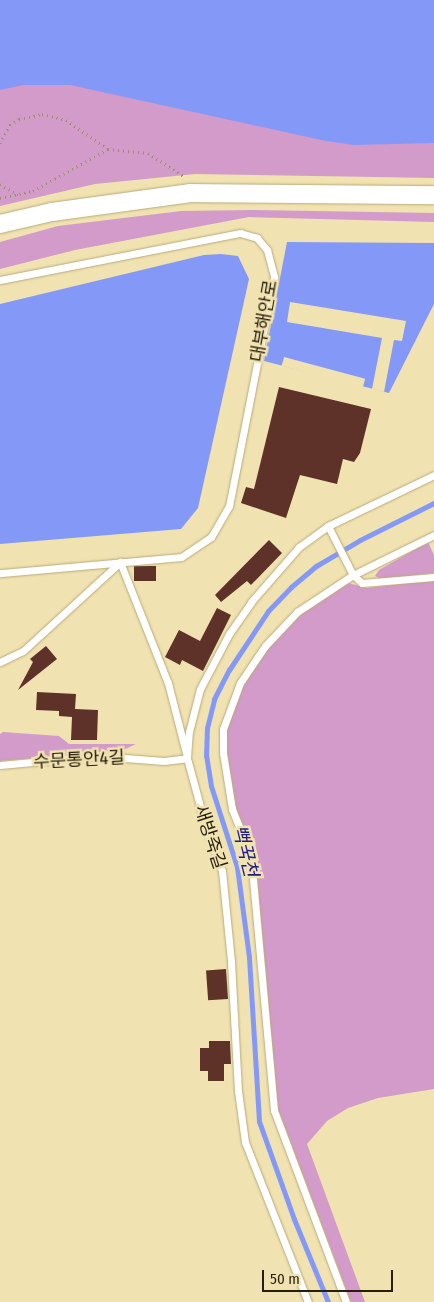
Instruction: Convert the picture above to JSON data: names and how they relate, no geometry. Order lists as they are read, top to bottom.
{
  "streets": {
    "lane": ["대부해안로", "수문통안4길", "새방죽길"]
  },
  "crossings": [
    ["수문통안4길", "새방죽길"]
  ],
  "water": ["뻑꾹천"],
  "scale_bar": "50 m"
}
